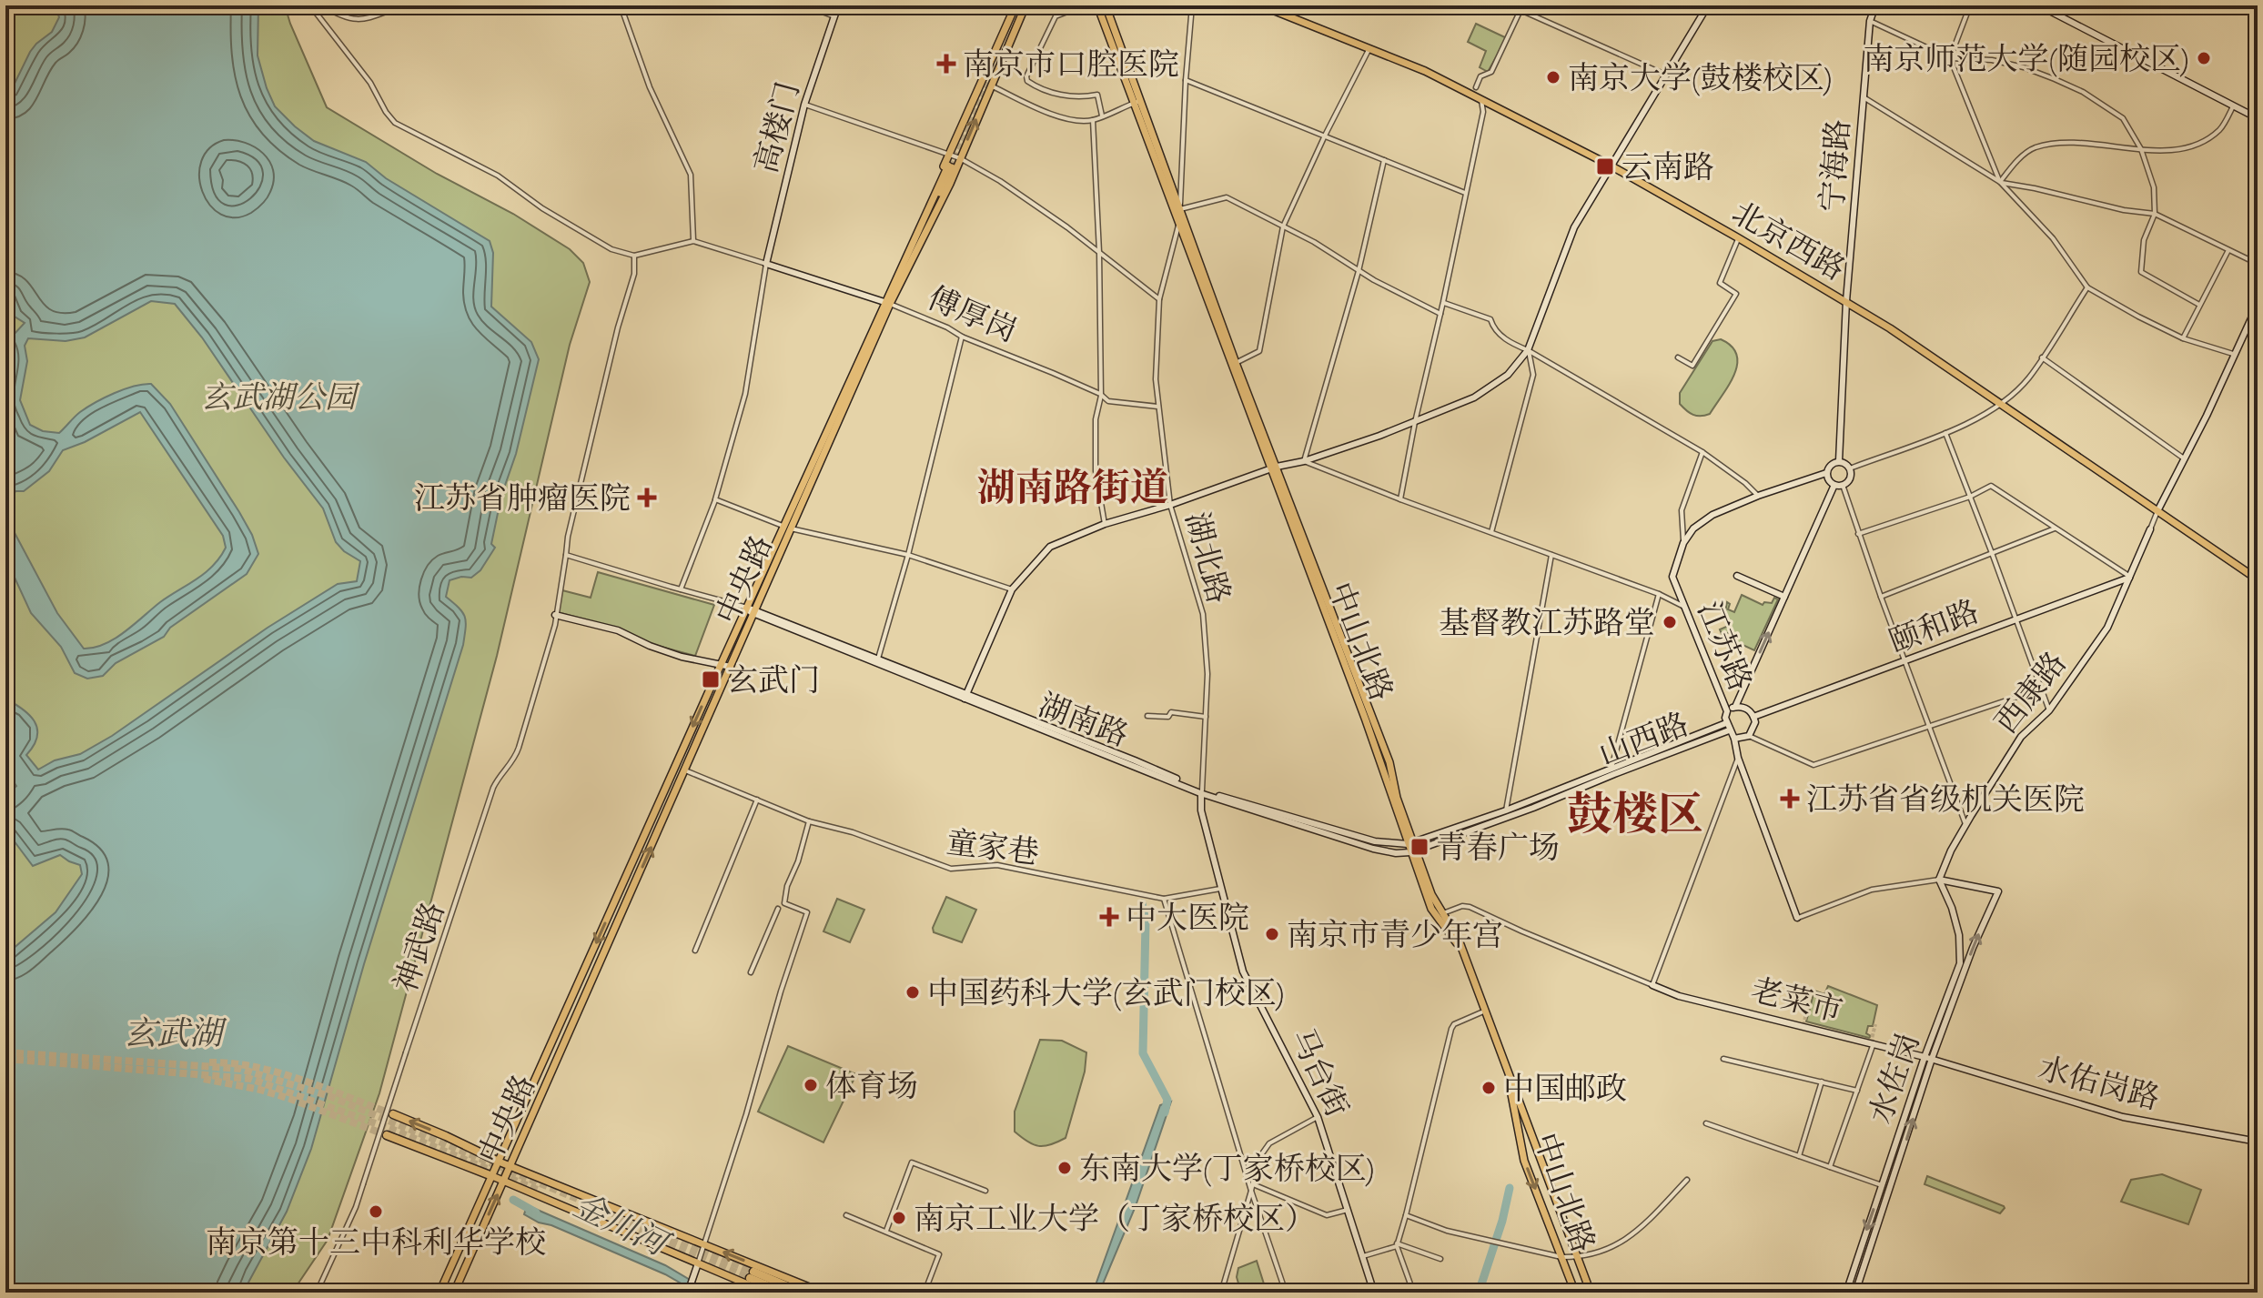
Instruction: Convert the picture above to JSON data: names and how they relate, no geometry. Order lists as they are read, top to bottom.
{
  "streets": {
    "main road": ["北京西路", "中央路", "中山北路"],
    "street": [
      "高楼门",
      "宁海路",
      "傅厚岗",
      "湖北路",
      "颐和路",
      "江苏路",
      "西康路",
      "湖南路",
      "山西路",
      "童家巷",
      "神武路",
      "老菜市",
      "马台街",
      "水佐岗",
      "水佑岗路"
    ]
  },
  "crossings": [
    ["高楼门", "傅厚岗"],
    ["宁海路", "北京西路"],
    ["宁海路", "江苏路"],
    ["傅厚岗", "湖北路"],
    ["傅厚岗", "中央路"],
    ["湖北路", "中山北路"],
    ["湖北路", "湖南路"],
    ["湖北路", "马台街"],
    ["中央路", "湖南路"],
    ["中央路", "童家巷"],
    ["颐和路", "江苏路"],
    ["颐和路", "西康路"],
    ["颐和路", "山西路"],
    ["中山北路", "湖南路"],
    ["中山北路", "山西路"],
    ["江苏路", "山西路"],
    ["西康路", "水佐岗"],
    ["湖南路", "山西路"],
    ["湖南路", "马台街"],
    ["童家巷", "马台街"],
    ["老菜市", "水佐岗"],
    ["老菜市", "水佑岗路"],
    ["水佐岗", "水佑岗路"]
  ],
  "districts": ["湖南路街道", "鼓楼区"],
  "water": ["玄武湖", "金川河"],
  "parks": ["玄武湖公园"],
  "places": {
    "other": [
      "南京师范大学(随园校区)",
      "南京大学(鼓楼校区)",
      "基督教江苏路堂",
      "南京市青少年宫",
      "中国药科大学(玄武门校区)",
      "体育场",
      "中国邮政",
      "东南大学(丁家桥校区)",
      "南京第十三中科利华学校",
      "南京工业大学（丁家桥校区）"
    ],
    "health": [
      "南京市口腔医院",
      "江苏省肿瘤医院",
      "江苏省省级机关医院",
      "中大医院"
    ],
    "transit": ["云南路", "玄武门", "青春广场"]
  }
}
